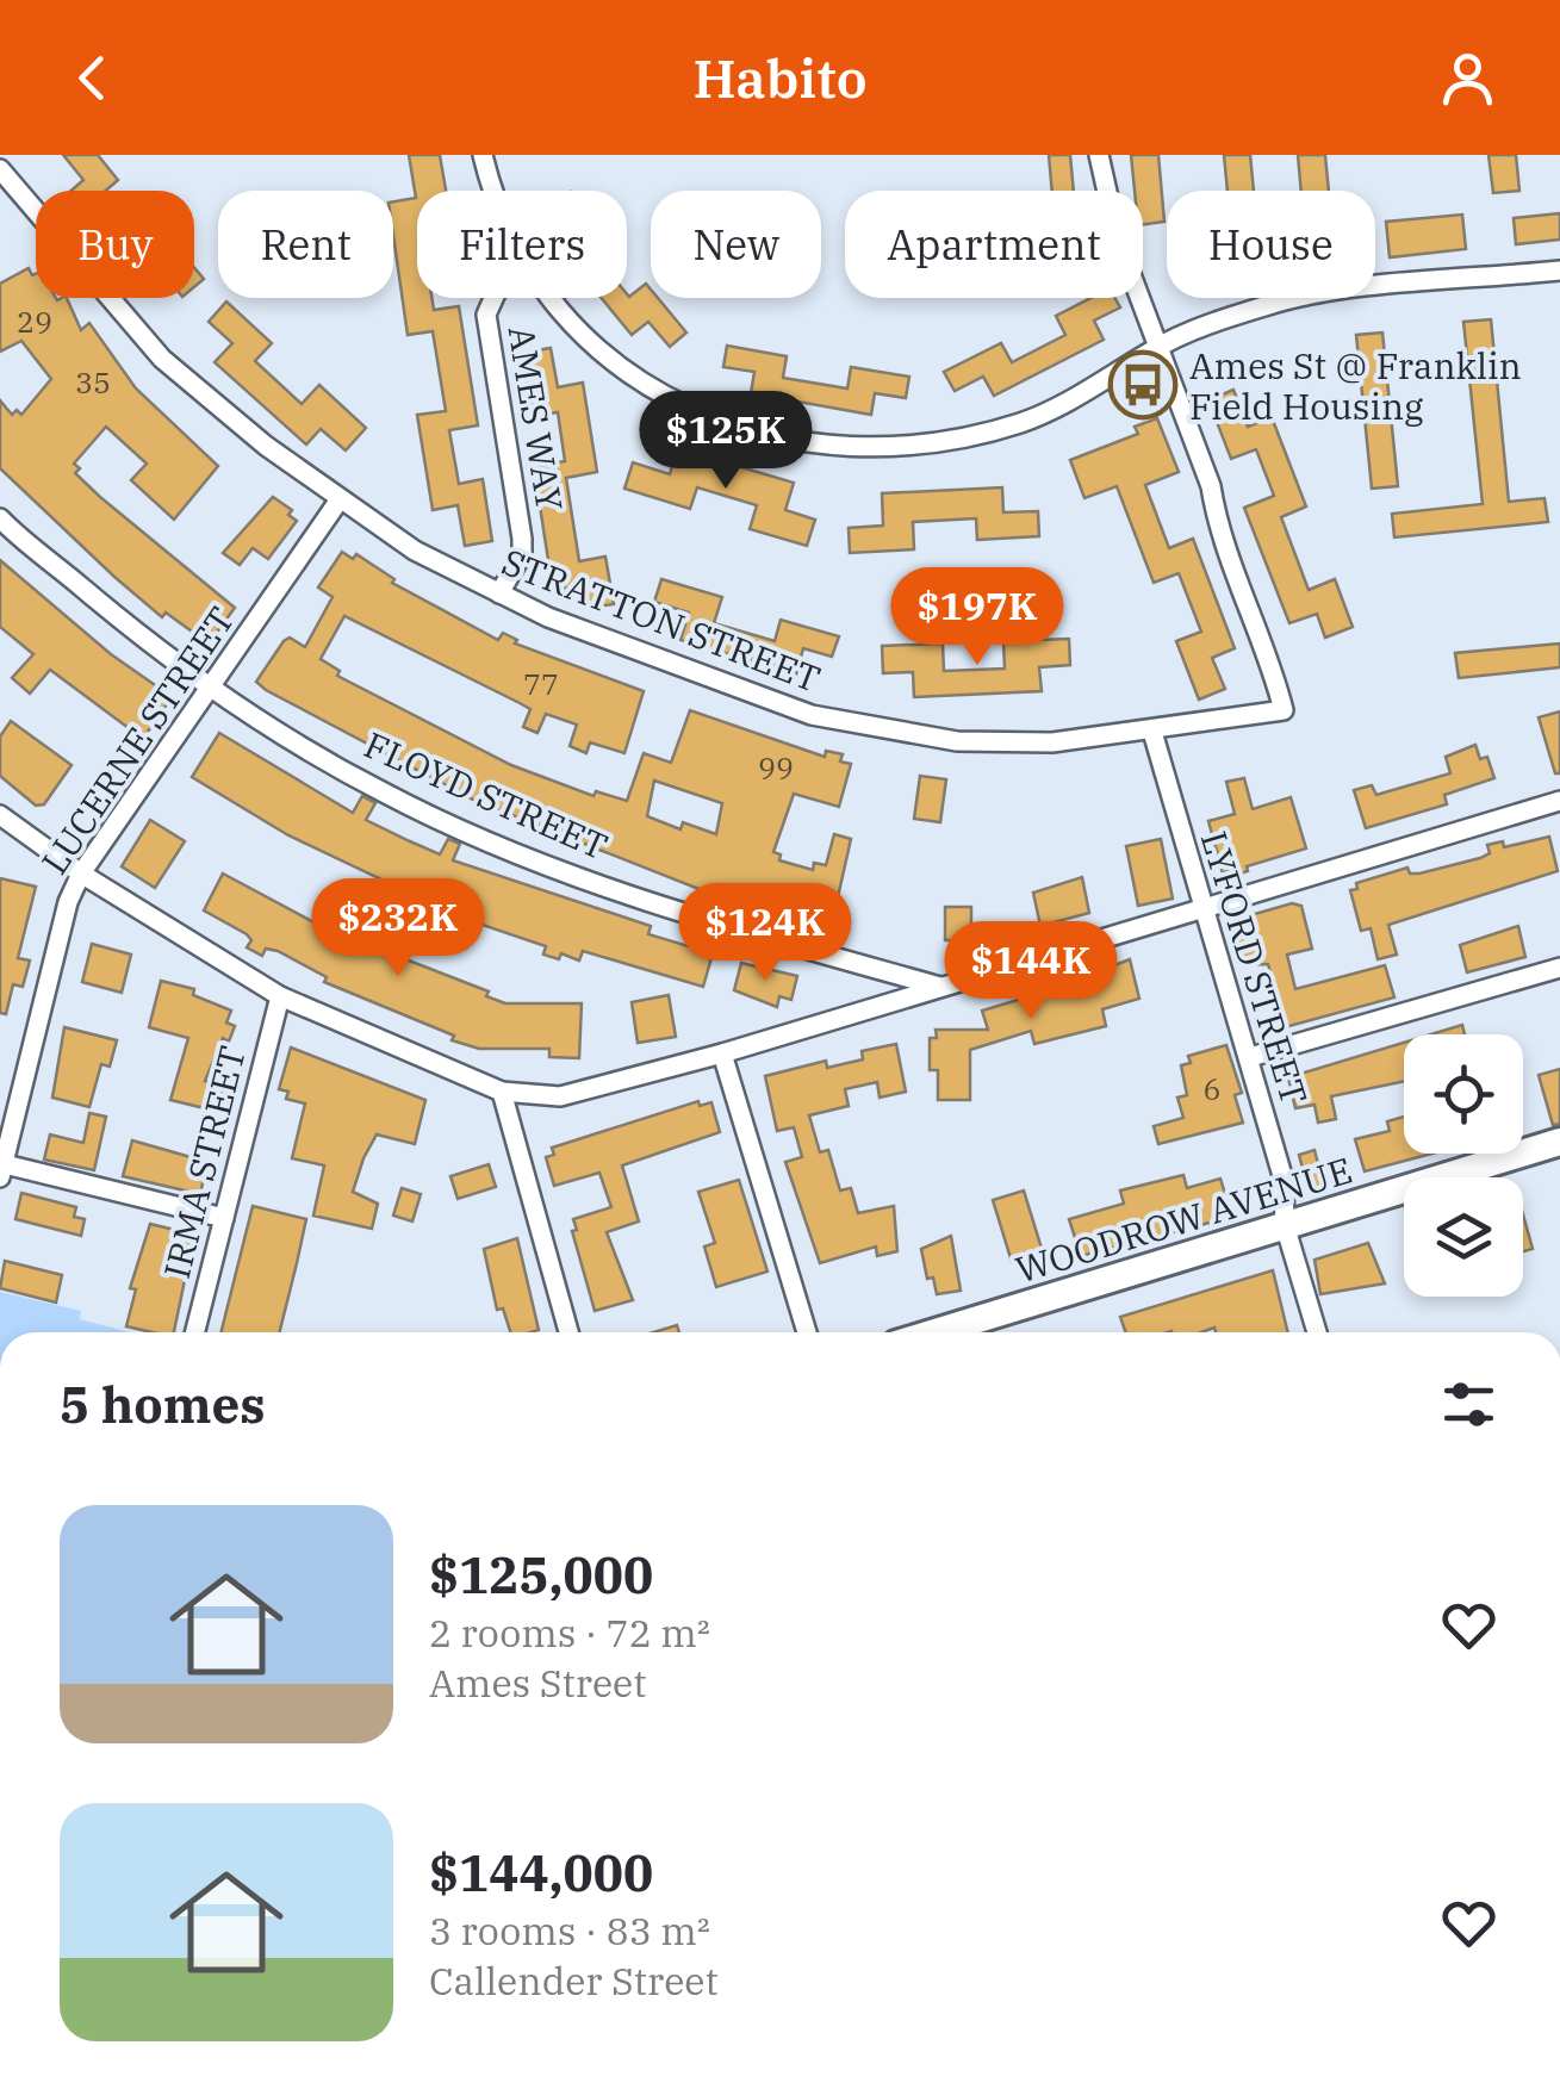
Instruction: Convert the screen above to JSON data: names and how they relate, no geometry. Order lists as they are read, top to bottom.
{
  "streets": {
    "street": [
      "AMES WAY",
      "STRATTON STREET",
      "LUCERNE STREET",
      "FLOYD STREET",
      "LYFORD STREET",
      "IRMA STREET",
      "WOODROW AVENUE"
    ]
  },
  "crossings": [
    ["AMES WAY", "STRATTON STREET"],
    ["STRATTON STREET", "LUCERNE STREET"],
    ["STRATTON STREET", "LYFORD STREET"],
    ["LUCERNE STREET", "FLOYD STREET"],
    ["LYFORD STREET", "WOODROW AVENUE"]
  ],
  "places": {
    "bus stop": ["Ames St @ Franklin Field Housing"]
  },
  "house_numbers": [
    "29",
    "35",
    "77",
    "99",
    "6"
  ],
  "page": {
    "header": "Habito",
    "chip": [
      "Buy",
      "Rent",
      "Filters",
      "New",
      "Apartment",
      "House"
    ],
    "price": [
      "$125K",
      "$197K",
      "$232K",
      "$124K",
      "$144K"
    ],
    "heading": "5 homes",
    "list": [
      {
        "name": "$125,000",
        "note": "2 rooms · 72 m² · Ames Street"
      },
      {
        "name": "$144,000",
        "note": "3 rooms · 83 m² · Callender Street"
      }
    ]
  }
}
